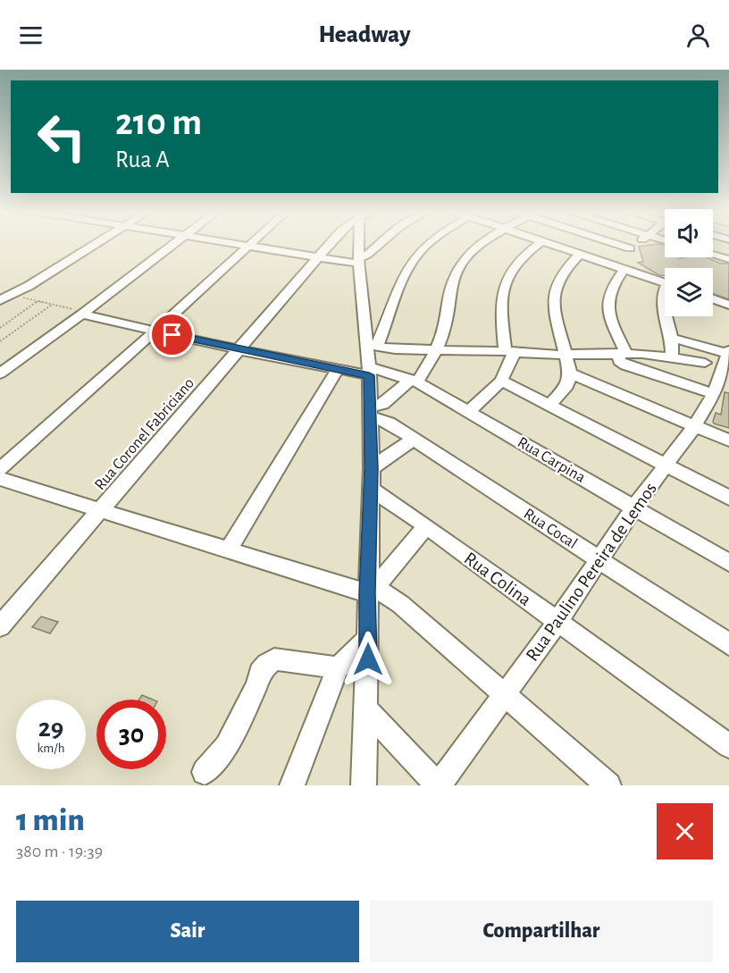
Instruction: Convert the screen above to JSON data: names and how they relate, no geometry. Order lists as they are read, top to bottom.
{
  "streets": {
    "street": [
      "Rua Coronel Fabriciano",
      "Rua Carpina",
      "Rua Cocal",
      "Rua Paulino Pereira de Lemos",
      "Rua Colina"
    ]
  },
  "crossings": [
    ["Rua Coronel Fabriciano", "Rua Carpina"],
    ["Rua Carpina", "Rua Paulino Pereira de Lemos"],
    ["Rua Cocal", "Rua Paulino Pereira de Lemos"],
    ["Rua Paulino Pereira de Lemos", "Rua Colina"]
  ],
  "page": {
    "header": "Headway",
    "turn": ["210 m", "Rua A"],
    "speed": "29 km/h",
    "limit": "30",
    "heading": ["1 min", "380 m · 19:39"],
    "buttons": ["Sair", "Compartilhar"]
  }
}
